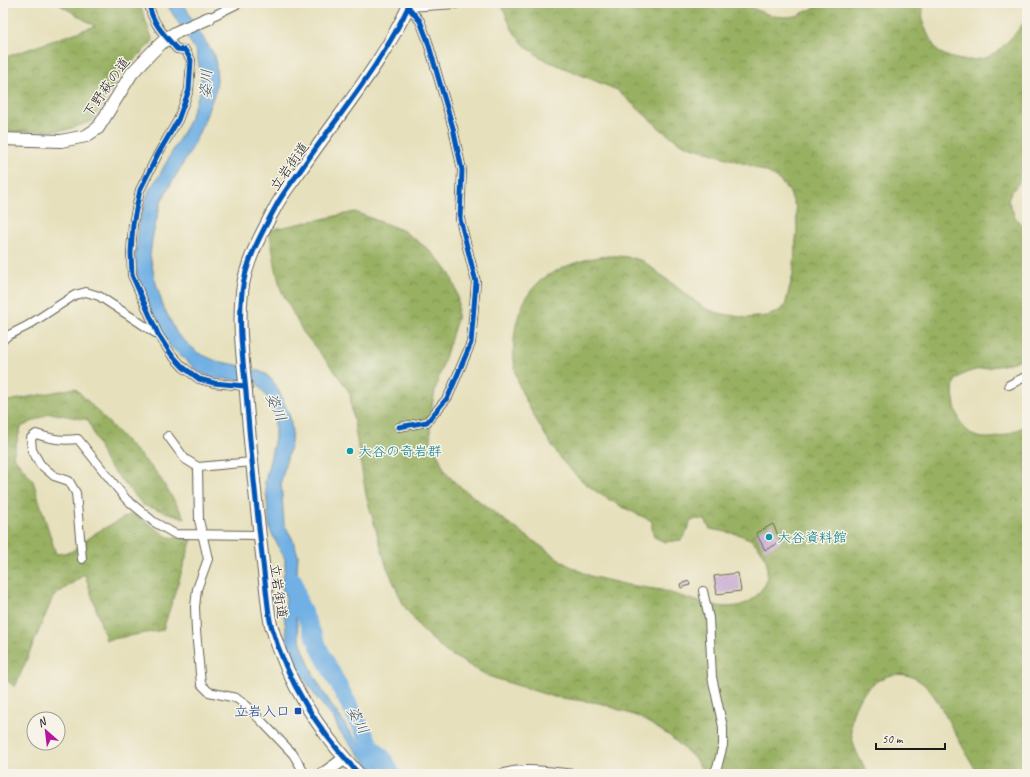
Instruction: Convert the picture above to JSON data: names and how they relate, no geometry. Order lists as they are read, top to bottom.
{
  "streets": {
    "street": ["下野萩の道", "立岩街道"]
  },
  "water": ["姿川"],
  "places": {
    "other": ["大谷の奇岩群", "大谷資料館"],
    "transit": ["立岩入口"]
  },
  "scale_bar": "50 m",
  "north": "top left"
}
